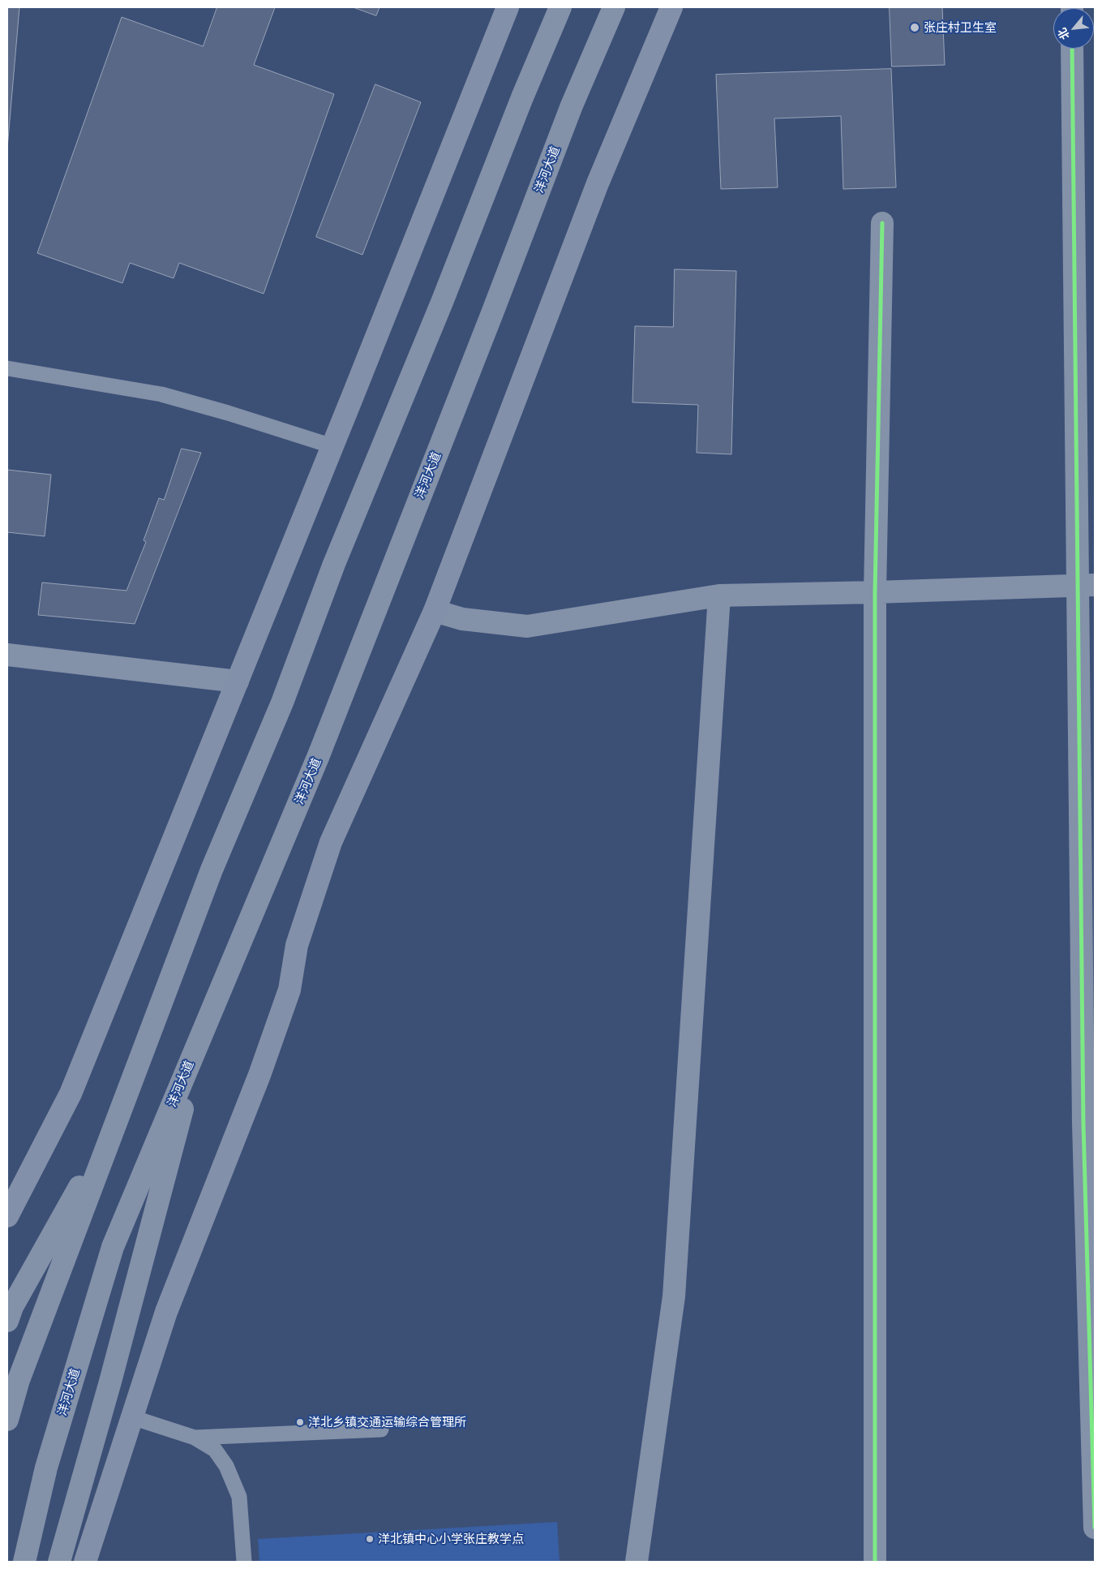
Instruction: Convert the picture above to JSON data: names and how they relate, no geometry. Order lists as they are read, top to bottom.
{
  "streets": {
    "main road": ["洋河大道"]
  },
  "places": ["张庄村卫生室", "洋北乡镇交通运输综合管理所", "洋北镇中心小学张庄教学点"],
  "north": "bottom left"
}
